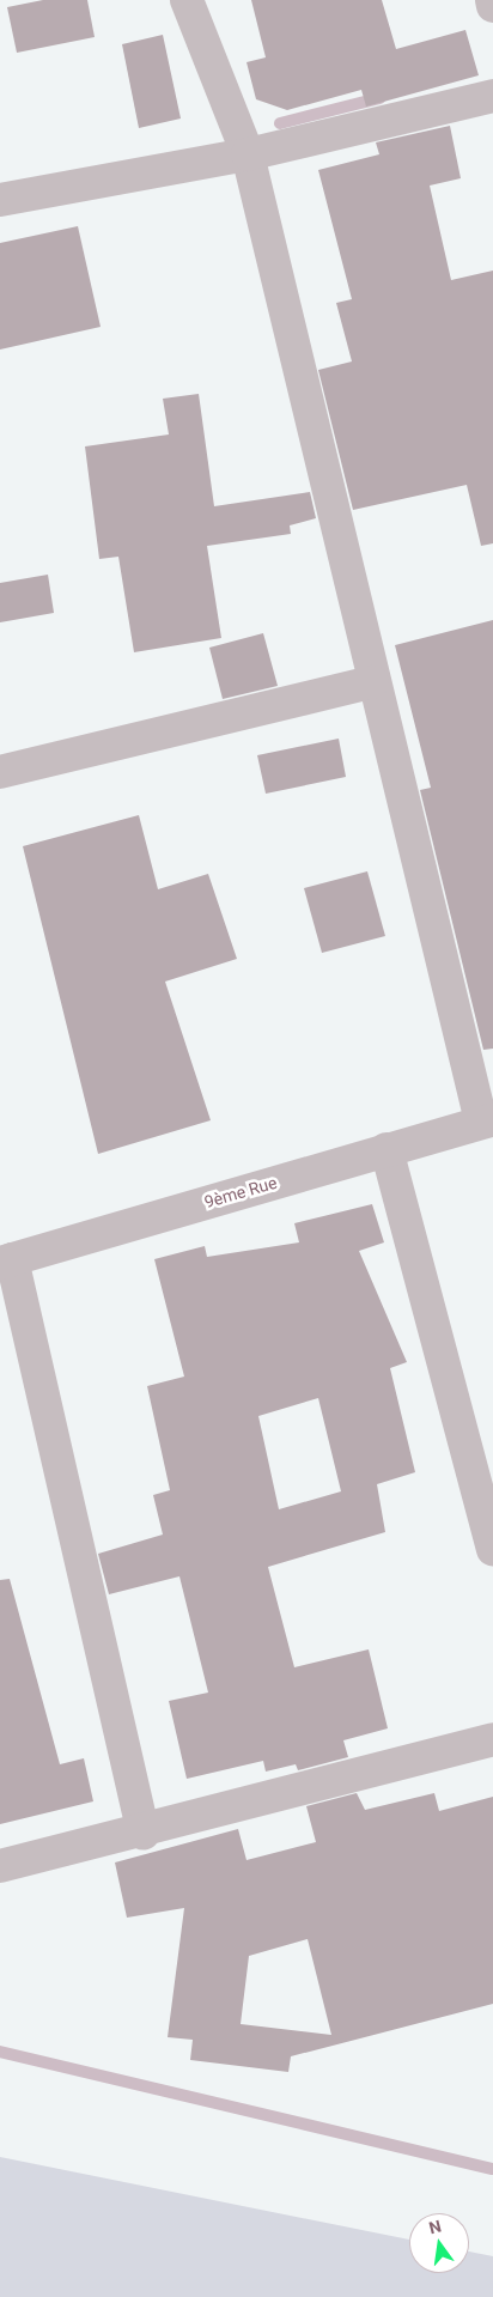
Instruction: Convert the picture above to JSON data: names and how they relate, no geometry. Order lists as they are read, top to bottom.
{
  "streets": {
    "street": ["9ème Rue"]
  },
  "north": "top"
}
